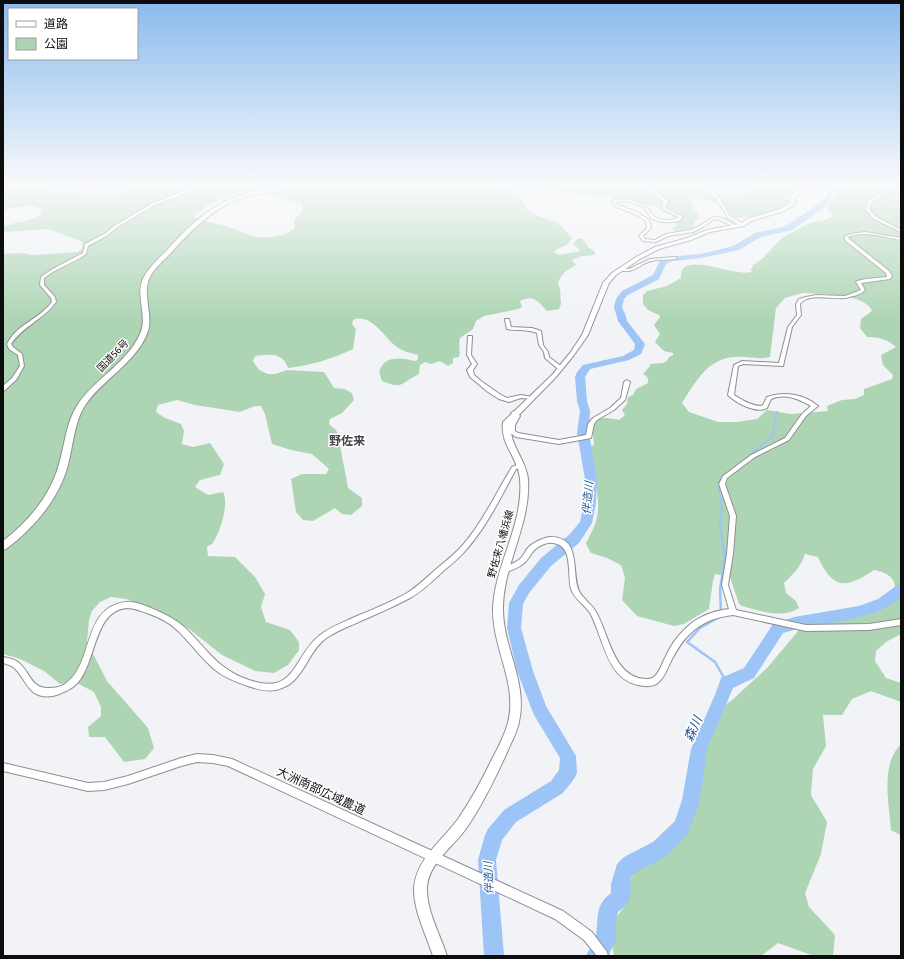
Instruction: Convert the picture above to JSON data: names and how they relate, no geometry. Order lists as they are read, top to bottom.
{
  "streets": {
    "highway": ["国道56号"],
    "main road": ["野佐来八幡浜線"],
    "street": ["大洲南部広域農道"]
  },
  "crossings": [
    ["野佐来八幡浜線", "大洲南部広域農道"]
  ],
  "districts": ["野佐来"],
  "water": ["伴造川", "森川"],
  "legend": ["道路", "公園"]
}
